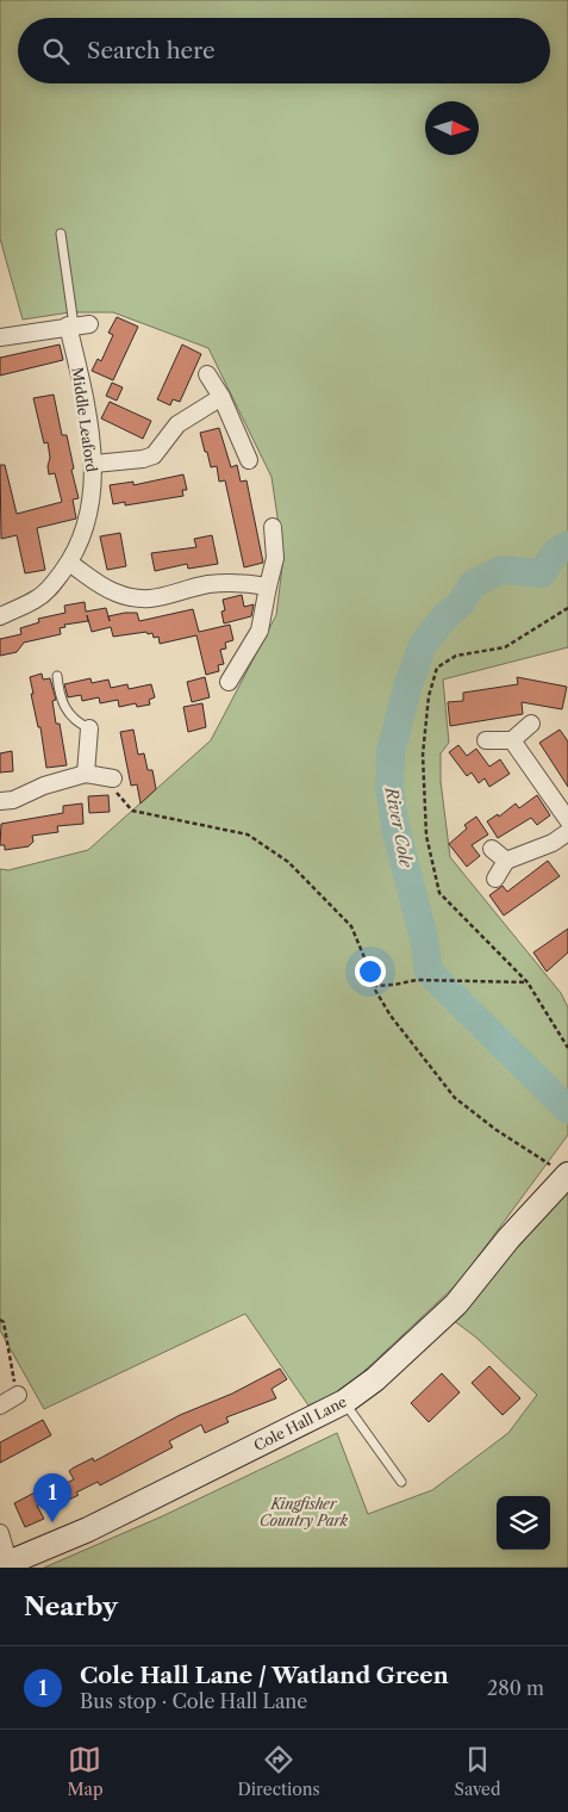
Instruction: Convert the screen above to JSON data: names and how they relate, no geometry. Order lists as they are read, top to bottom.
{
  "streets": {
    "street": ["Middle Leaford", "Cole Hall Lane"]
  },
  "water": ["River Cole"],
  "parks": ["Kingfisher Country Park"],
  "north": "right",
  "page": {
    "search": "Search here",
    "pins": "1",
    "heading": "Nearby",
    "list": [
      {
        "mark": "1",
        "name": "Cole Hall Lane / Watland Green",
        "note": "Bus stop · Cole Hall Lane",
        "value": "280 m"
      }
    ],
    "nav": ["Map", "Directions", "Saved"]
  }
}
